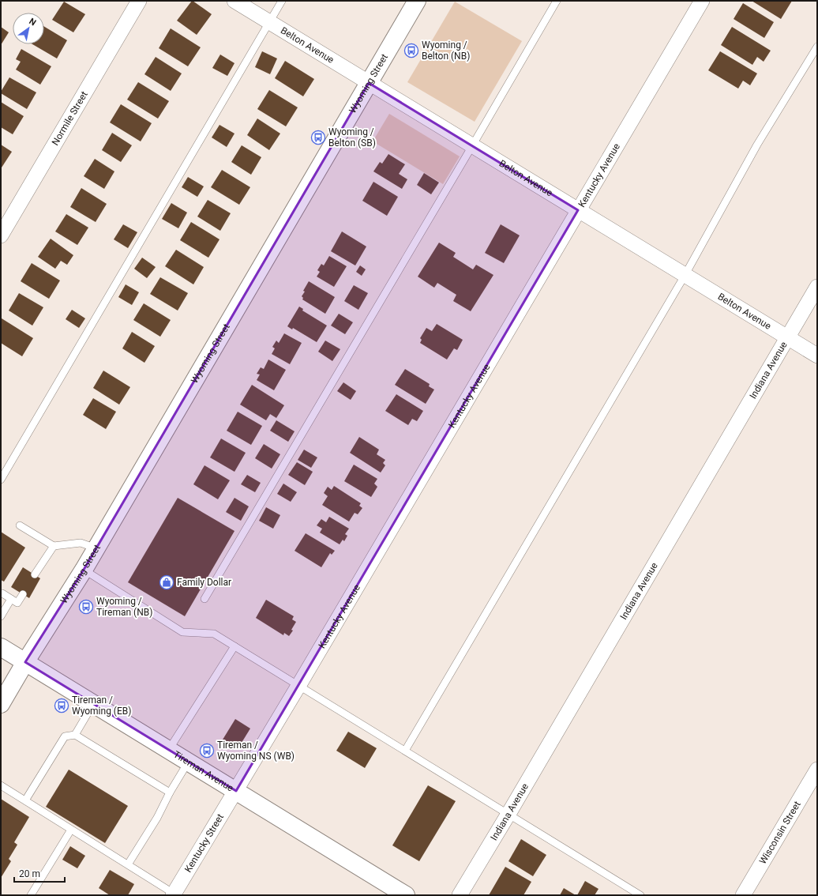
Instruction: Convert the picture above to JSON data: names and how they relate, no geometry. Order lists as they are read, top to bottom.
{
  "streets": {
    "street": [
      "Belton Avenue",
      "Wyoming Street",
      "Normile Street",
      "Kentucky Avenue",
      "Indiana Avenue",
      "Tireman Avenue",
      "Wisconsin Street",
      "Kentucky Street"
    ]
  },
  "crossings": [
    ["Belton Avenue", "Wyoming Street"],
    ["Belton Avenue", "Kentucky Avenue"],
    ["Belton Avenue", "Indiana Avenue"],
    ["Wyoming Street", "Tireman Avenue"],
    ["Kentucky Avenue", "Tireman Avenue"],
    ["Kentucky Avenue", "Kentucky Street"],
    ["Tireman Avenue", "Kentucky Street"]
  ],
  "places": {
    "bus stop": [
      "Wyoming / Belton (NB)",
      "Wyoming / Belton (SB)",
      "Wyoming / Tireman (NB)",
      "Tireman / Wyoming (EB)",
      "Tireman / Wyoming NS (WB)"
    ],
    "shop": ["Family Dollar"]
  },
  "scale_bar": "20 m",
  "north": "top right"
}
